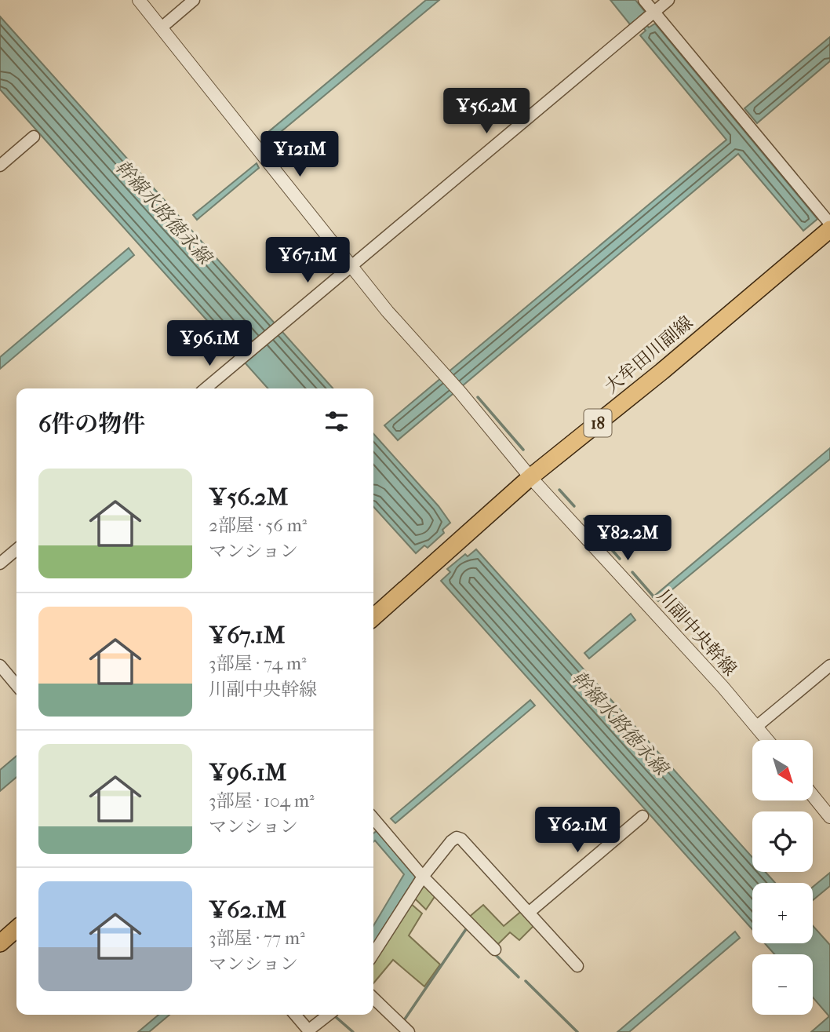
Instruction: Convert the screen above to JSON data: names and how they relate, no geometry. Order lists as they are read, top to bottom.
{
  "streets": {
    "main road": ["大牟田川副線", "18"],
    "street": ["川副中央幹線"]
  },
  "crossings": [
    ["大牟田川副線", "川副中央幹線"]
  ],
  "water": ["幹線水路徳永線"],
  "north": "bottom right",
  "page": {
    "price": [
      "¥56.2M",
      "¥121M",
      "¥67.1M",
      "¥96.1M",
      "¥82.2M",
      "¥62.1M"
    ],
    "heading": "6件の物件",
    "list": [
      {
        "name": "¥56.2M",
        "note": "2部屋 · 56 m² · マンション"
      },
      {
        "name": "¥67.1M",
        "note": "3部屋 · 74 m² · 川副中央幹線"
      },
      {
        "name": "¥96.1M",
        "note": "3部屋 · 104 m² · マンション"
      },
      {
        "name": "¥62.1M",
        "note": "3部屋 · 77 m² · マンション"
      }
    ],
    "map_buttons": ["+", "−"]
  }
}
